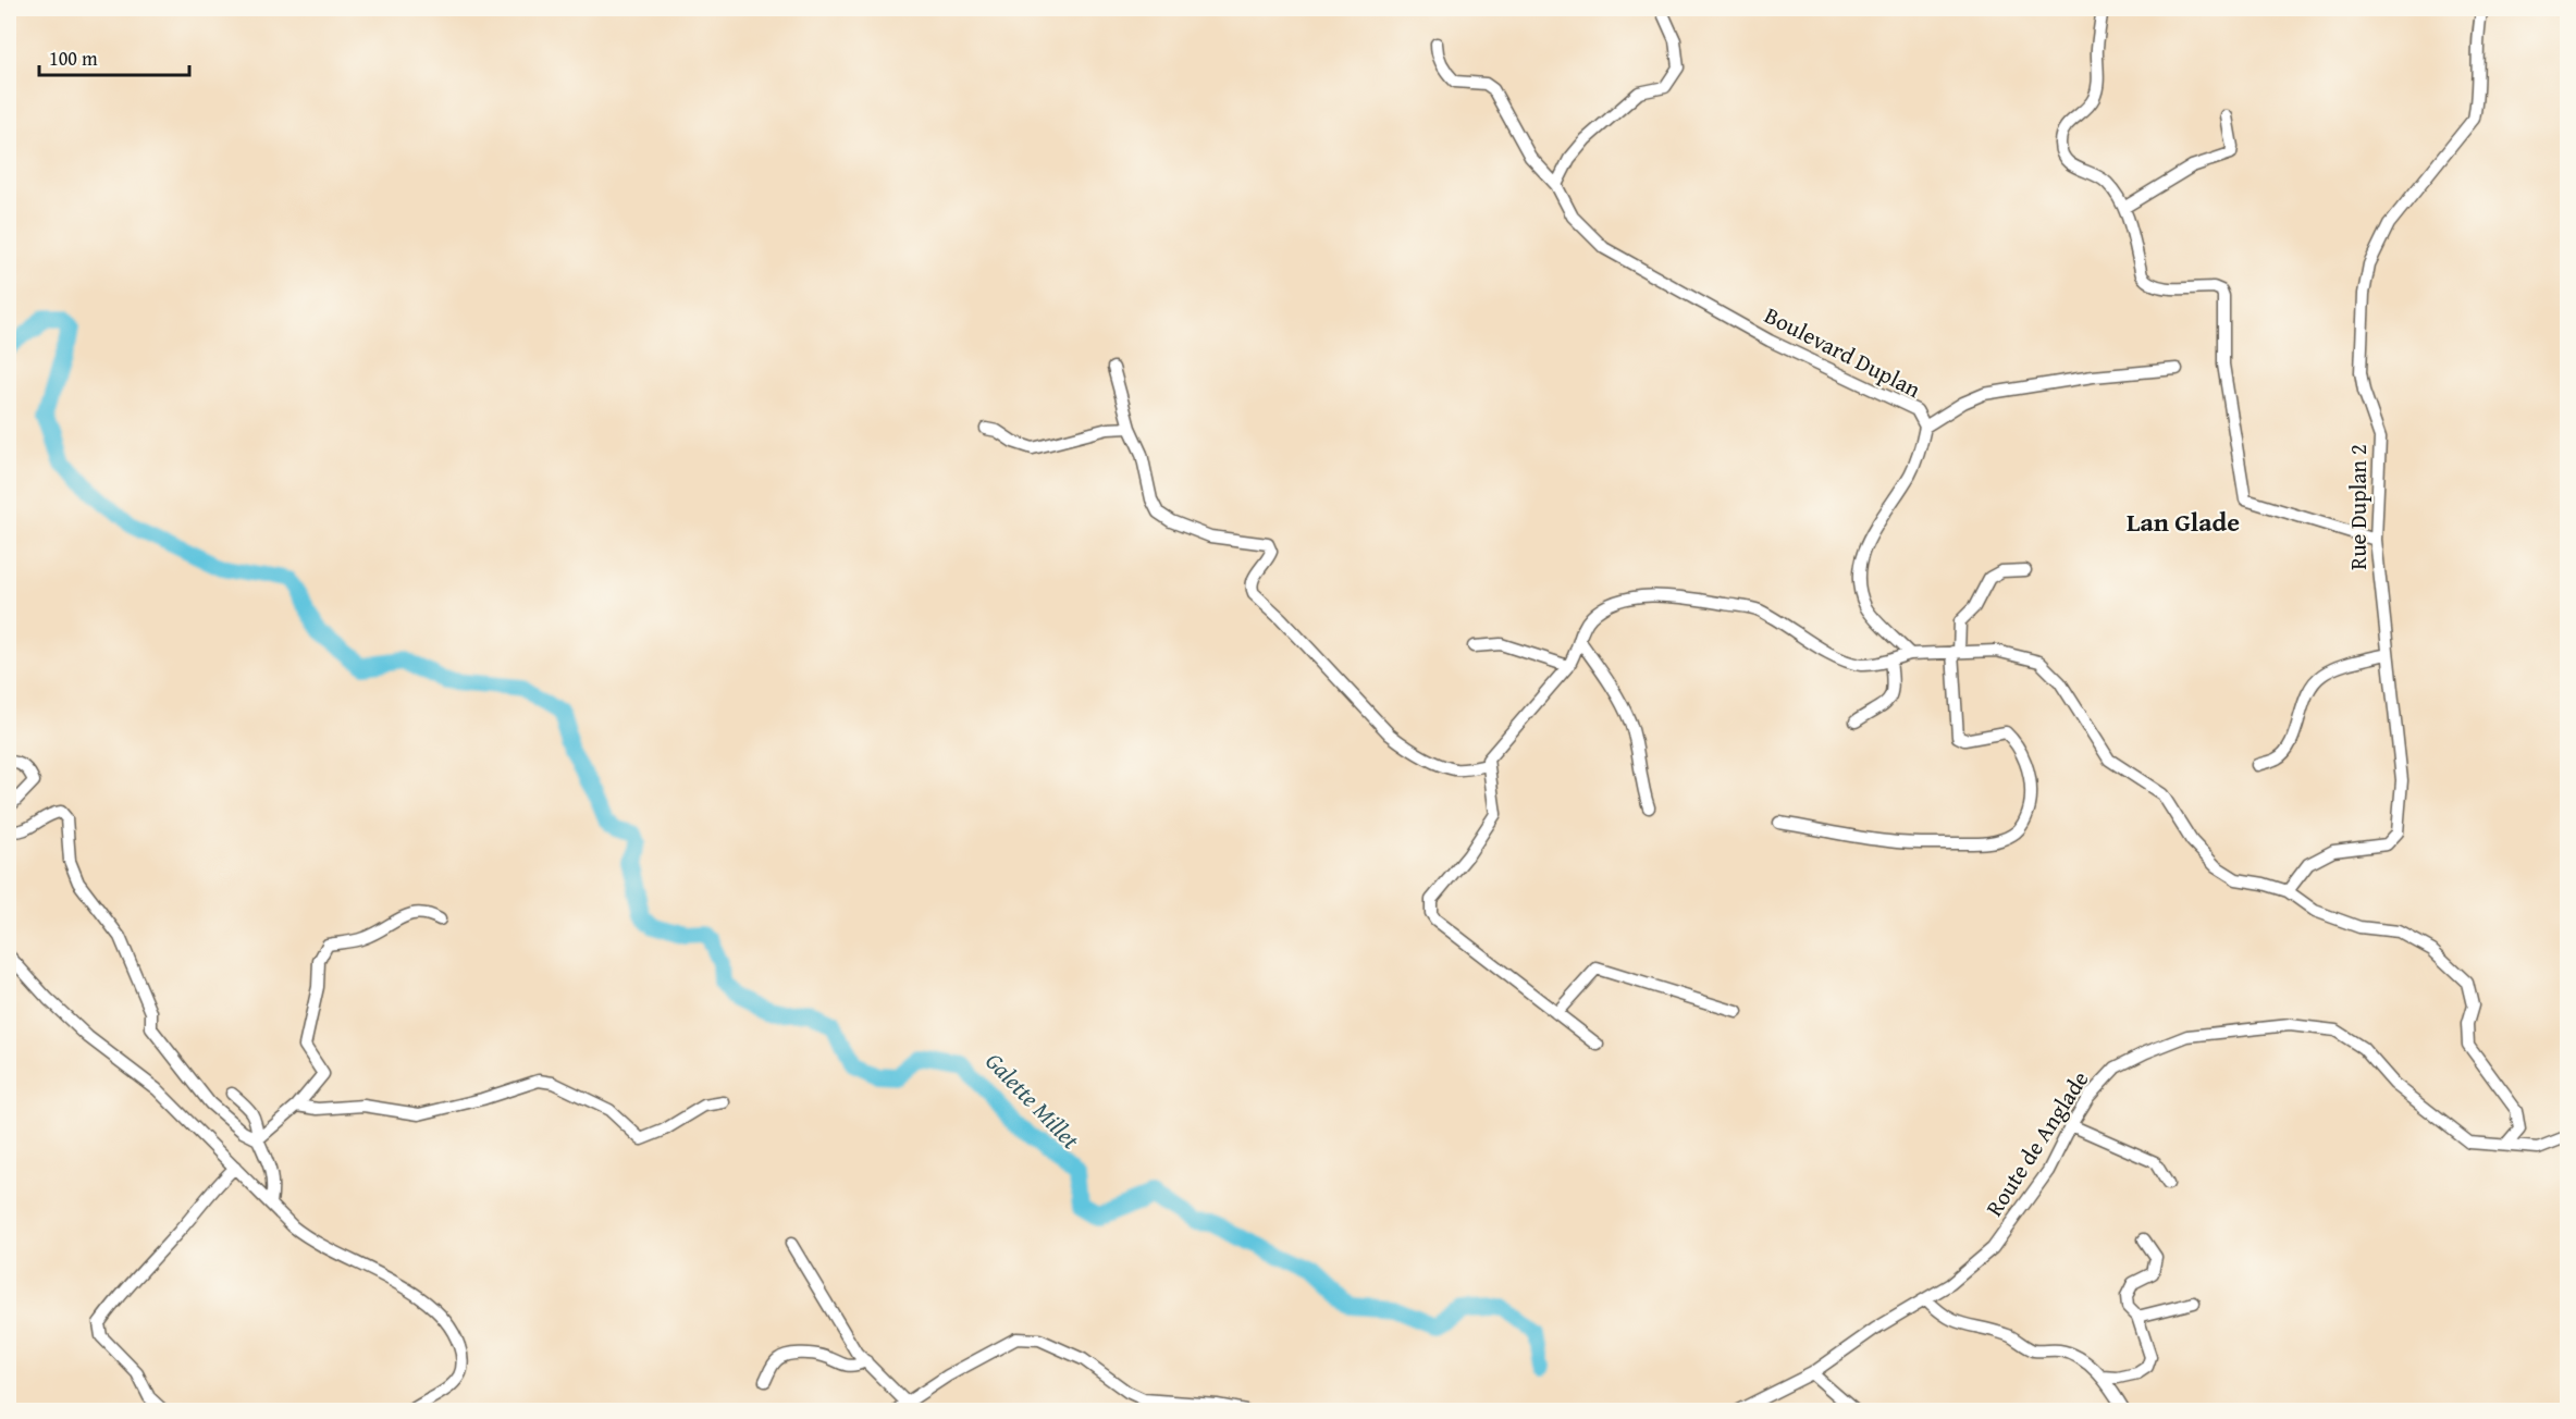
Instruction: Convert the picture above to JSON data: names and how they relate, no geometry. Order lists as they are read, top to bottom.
{
  "streets": {
    "street": ["Boulevard Duplan", "Rue Duplan 2", "Route de Anglade"]
  },
  "districts": ["Lan Glade"],
  "water": ["Galette Millet"],
  "scale_bar": "100 m"
}
